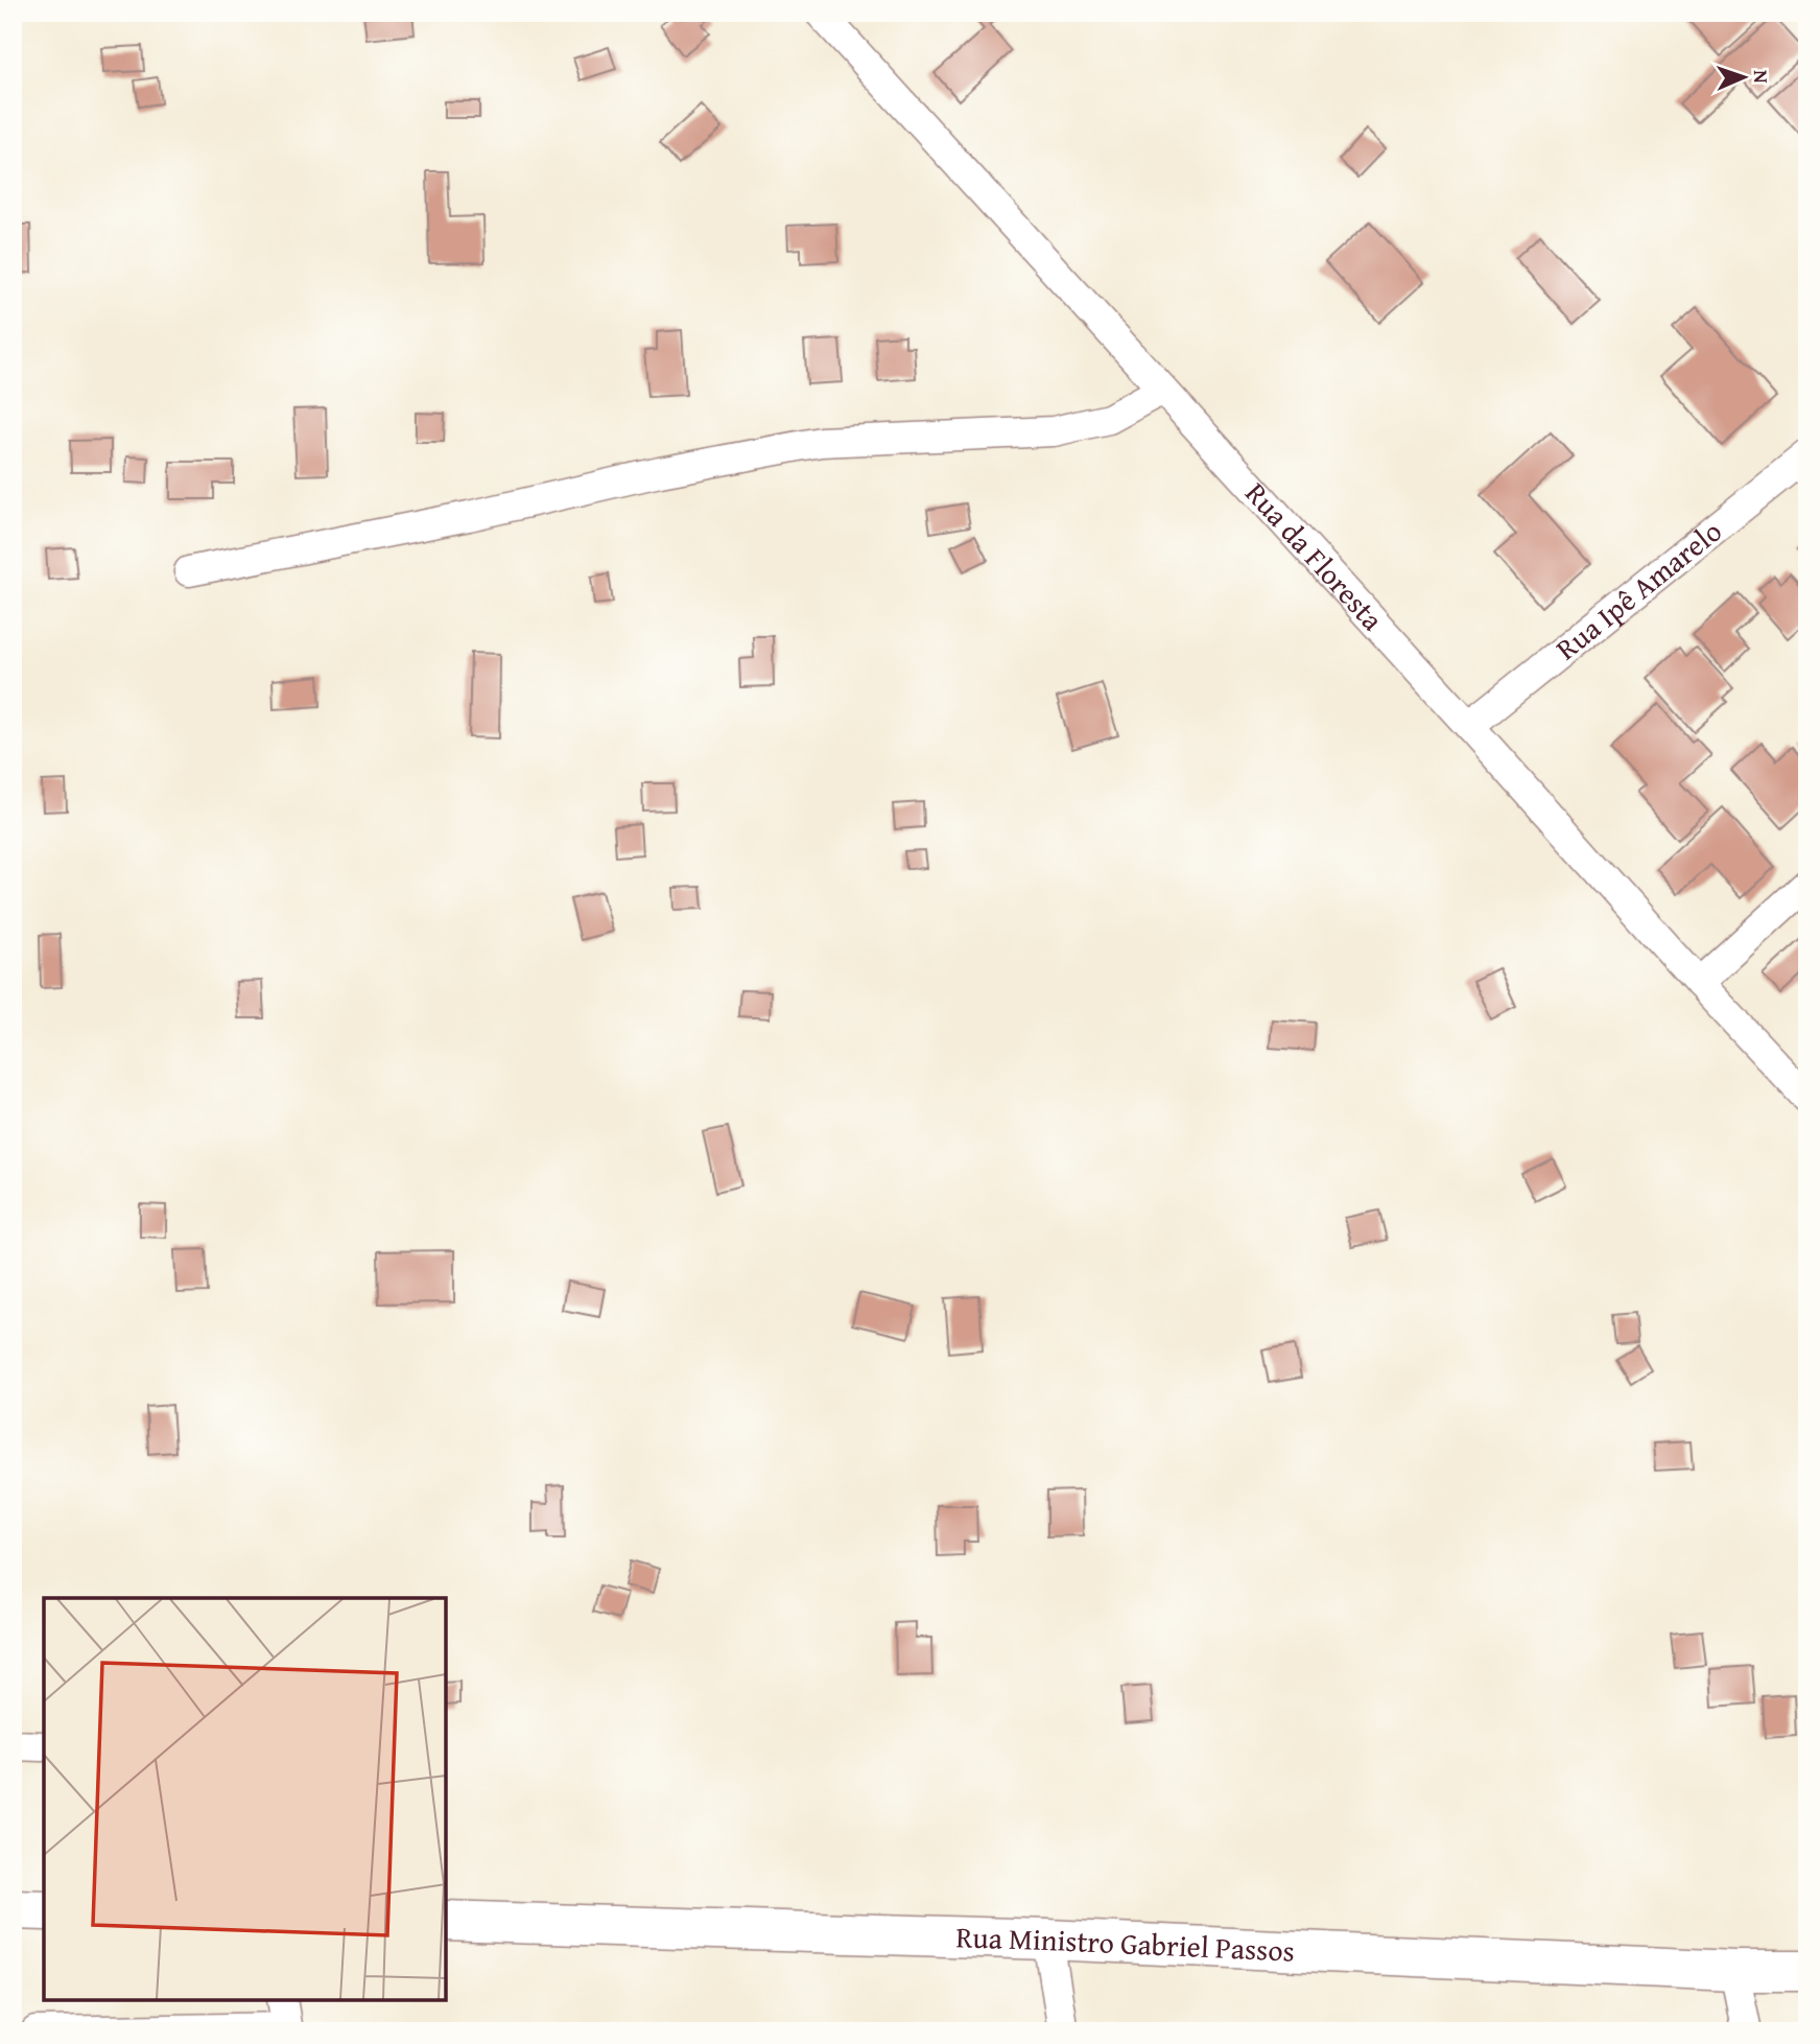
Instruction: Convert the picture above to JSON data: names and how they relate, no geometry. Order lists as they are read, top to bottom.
{
  "streets": {
    "main road": ["Rua Ministro Gabriel Passos"],
    "street": ["Rua da Floresta", "Rua Ipê Amarelo"]
  },
  "crossings": [
    ["Rua da Floresta", "Rua Ipê Amarelo"]
  ],
  "north": "right"
}
